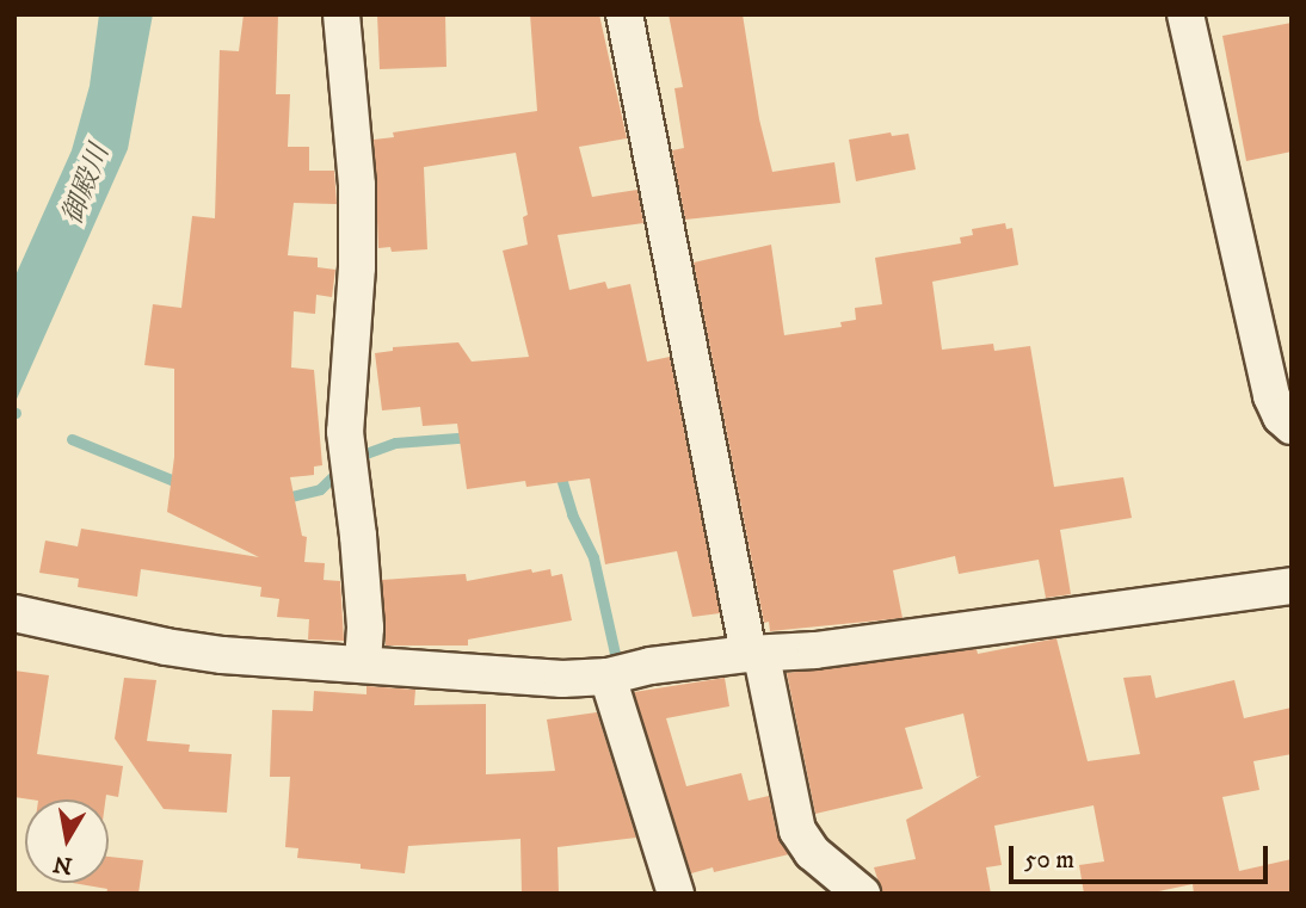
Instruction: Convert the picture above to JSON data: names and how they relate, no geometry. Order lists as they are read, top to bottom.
{
  "water": ["御殿川"],
  "scale_bar": "50 m",
  "north": "bottom"
}
